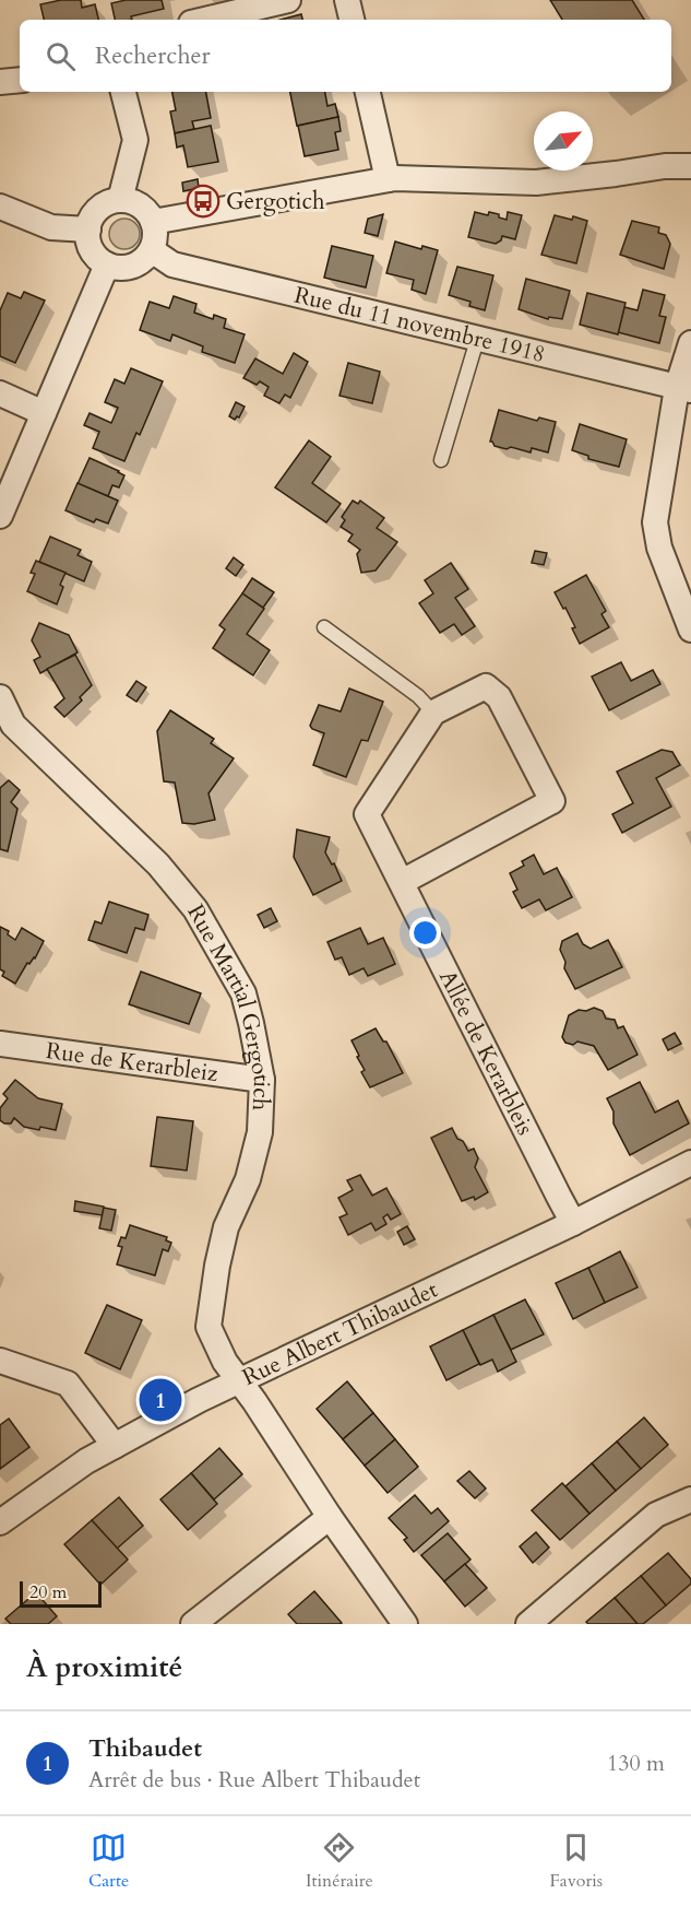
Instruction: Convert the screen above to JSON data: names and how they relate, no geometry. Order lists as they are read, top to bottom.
{
  "streets": {
    "street": [
      "Rue du 11 novembre 1918",
      "Rue Martial Gergotich",
      "Allée de Kerarbleis",
      "Rue de Kerarbleiz",
      "Rue Albert Thibaudet"
    ]
  },
  "crossings": [
    ["Rue Martial Gergotich", "Rue de Kerarbleiz"],
    ["Rue Martial Gergotich", "Rue Albert Thibaudet"],
    ["Allée de Kerarbleis", "Rue Albert Thibaudet"]
  ],
  "places": {
    "bus stop": ["Gergotich"]
  },
  "scale_bar": "20 m",
  "north": "top right",
  "page": {
    "search": "Rechercher",
    "pins": "1",
    "scale": "20 m",
    "heading": "À proximité",
    "list": [
      {
        "mark": "1",
        "name": "Thibaudet",
        "note": "Arrêt de bus · Rue Albert Thibaudet",
        "value": "130 m"
      }
    ],
    "nav": ["Carte", "Itinéraire", "Favoris"]
  }
}
